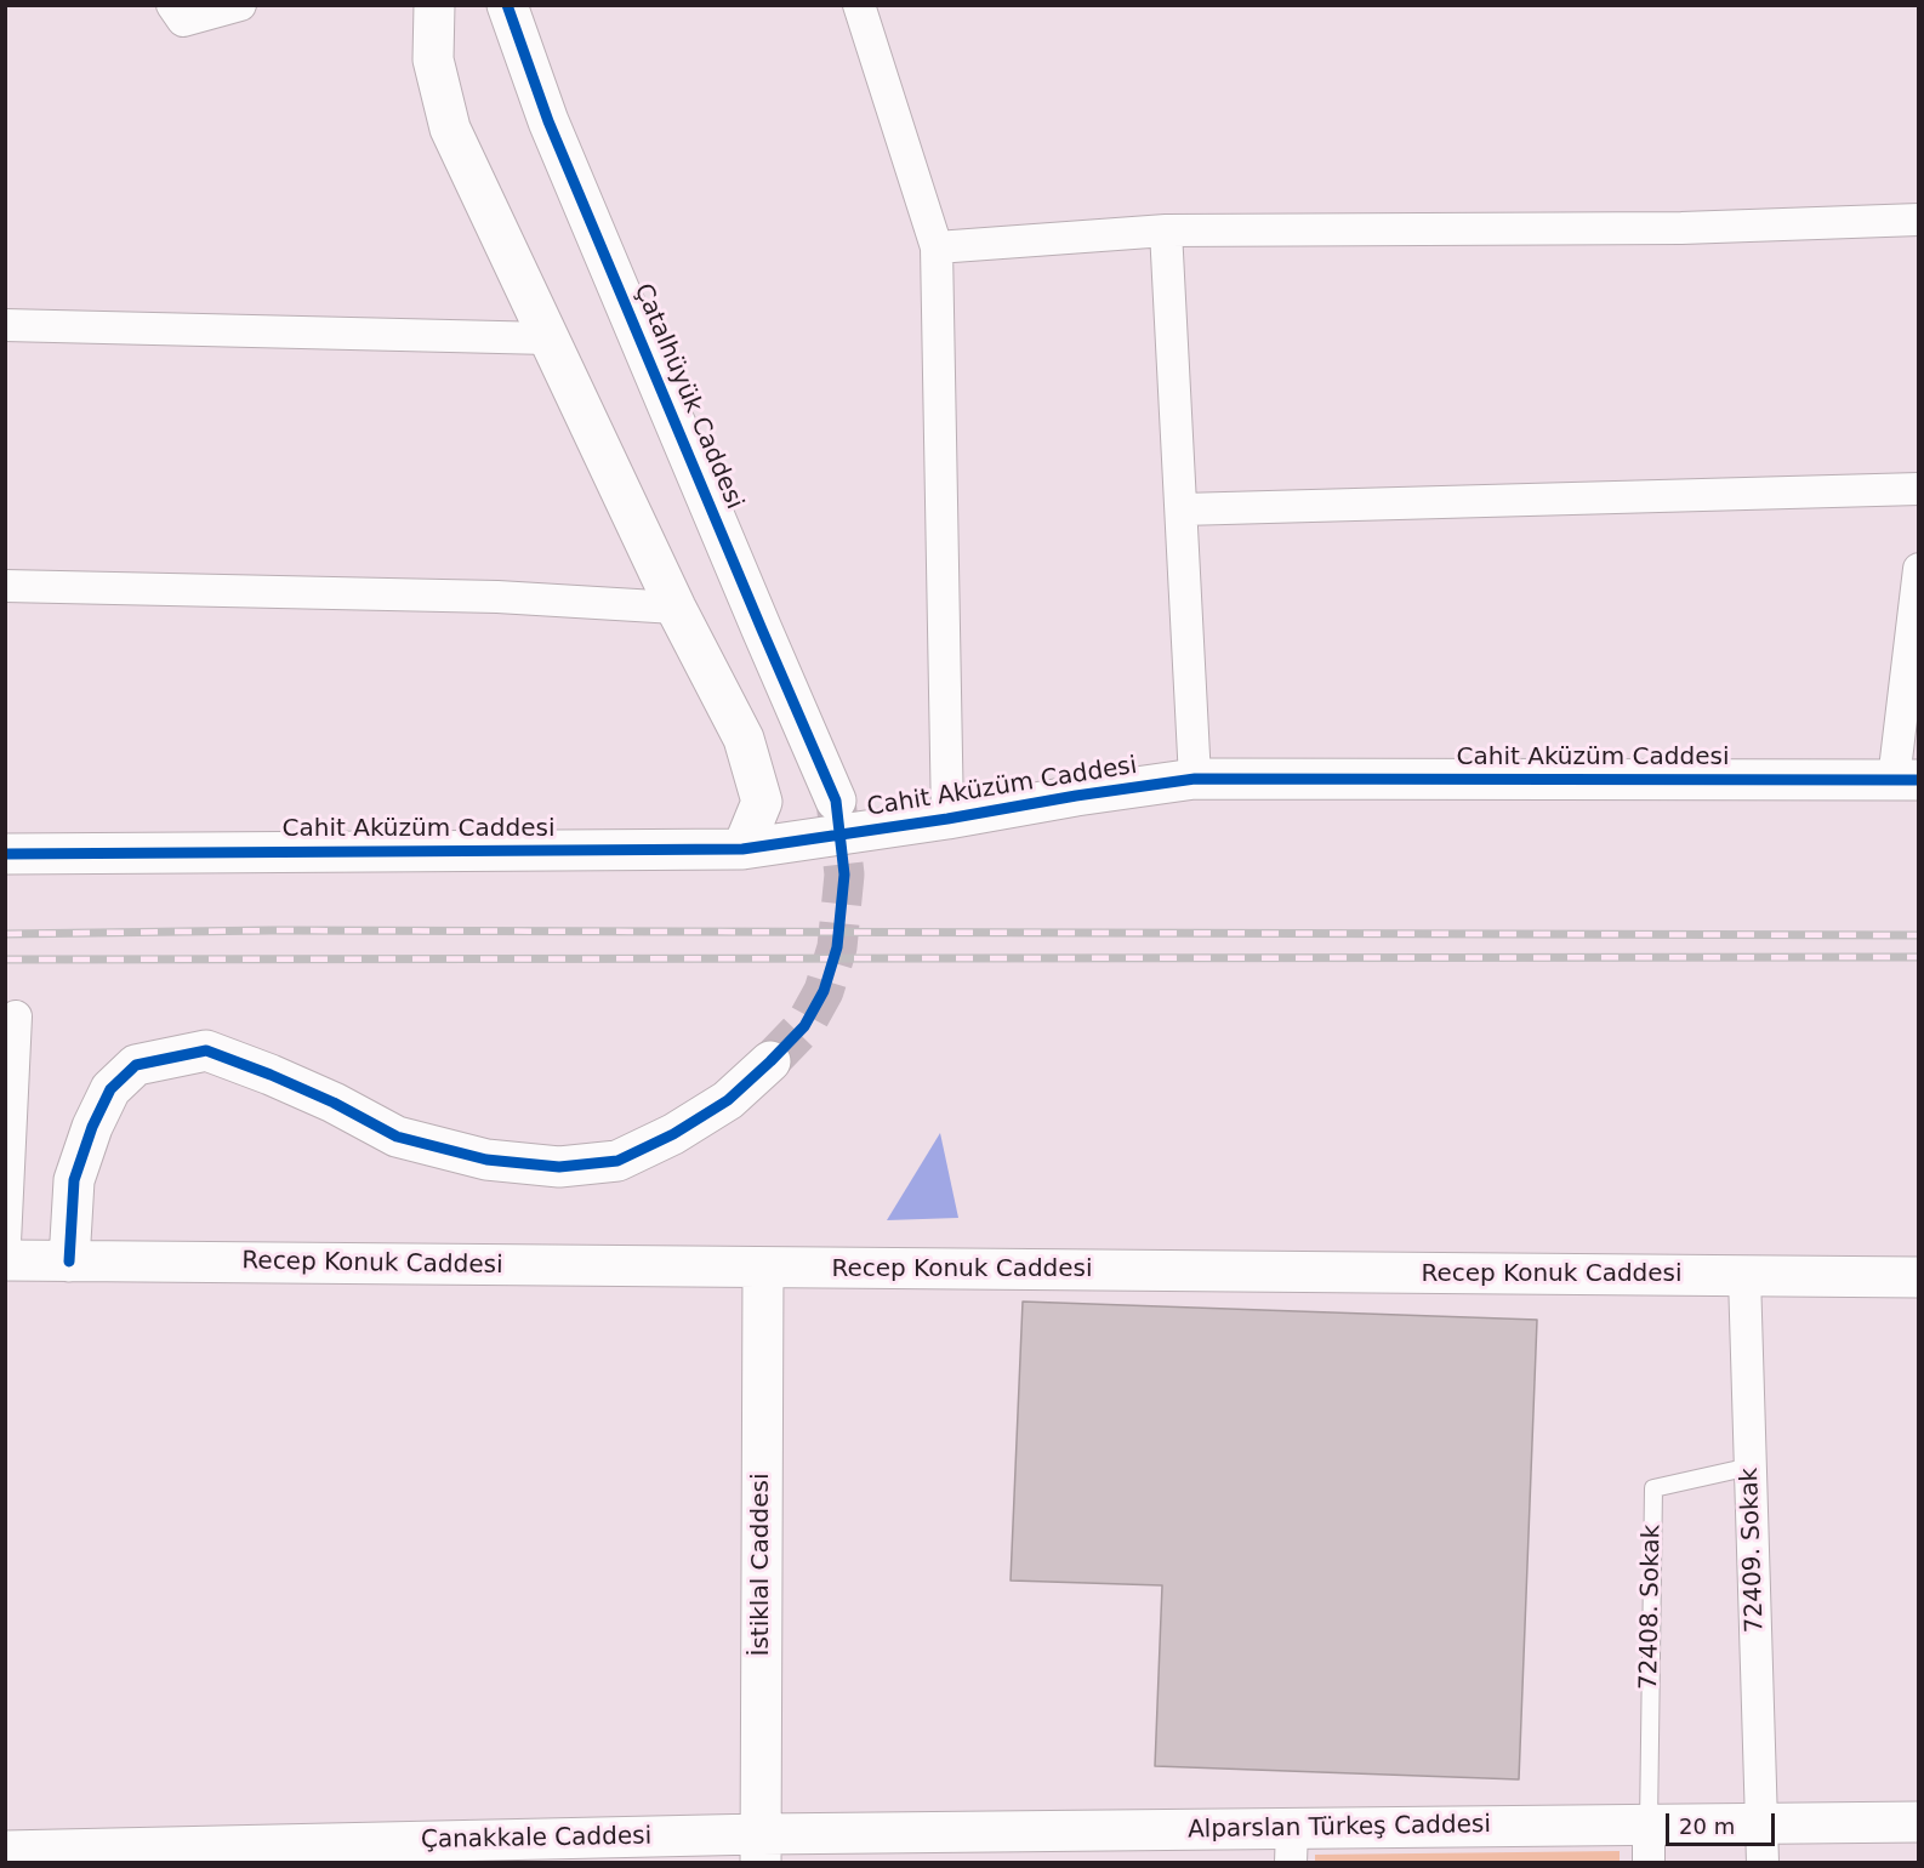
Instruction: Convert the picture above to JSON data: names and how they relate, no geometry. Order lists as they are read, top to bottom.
{
  "streets": {
    "street": [
      "Çatalhüyük Caddesi",
      "Cahit Aküzüm Caddesi",
      "Recep Konuk Caddesi",
      "72409. Sokak",
      "İstiklal Caddesi",
      "Alparslan Türkeş Caddesi",
      "Çanakkale Caddesi"
    ],
    "lane": ["72408. Sokak"]
  },
  "crossings": [
    ["Recep Konuk Caddesi", "72409. Sokak"],
    ["Recep Konuk Caddesi", "İstiklal Caddesi"],
    ["72409. Sokak", "72408. Sokak"],
    ["72409. Sokak", "Alparslan Türkeş Caddesi"],
    ["İstiklal Caddesi", "Alparslan Türkeş Caddesi"],
    ["İstiklal Caddesi", "Çanakkale Caddesi"],
    ["72408. Sokak", "Alparslan Türkeş Caddesi"],
    ["Alparslan Türkeş Caddesi", "Çanakkale Caddesi"]
  ],
  "scale_bar": "20 m"
}
